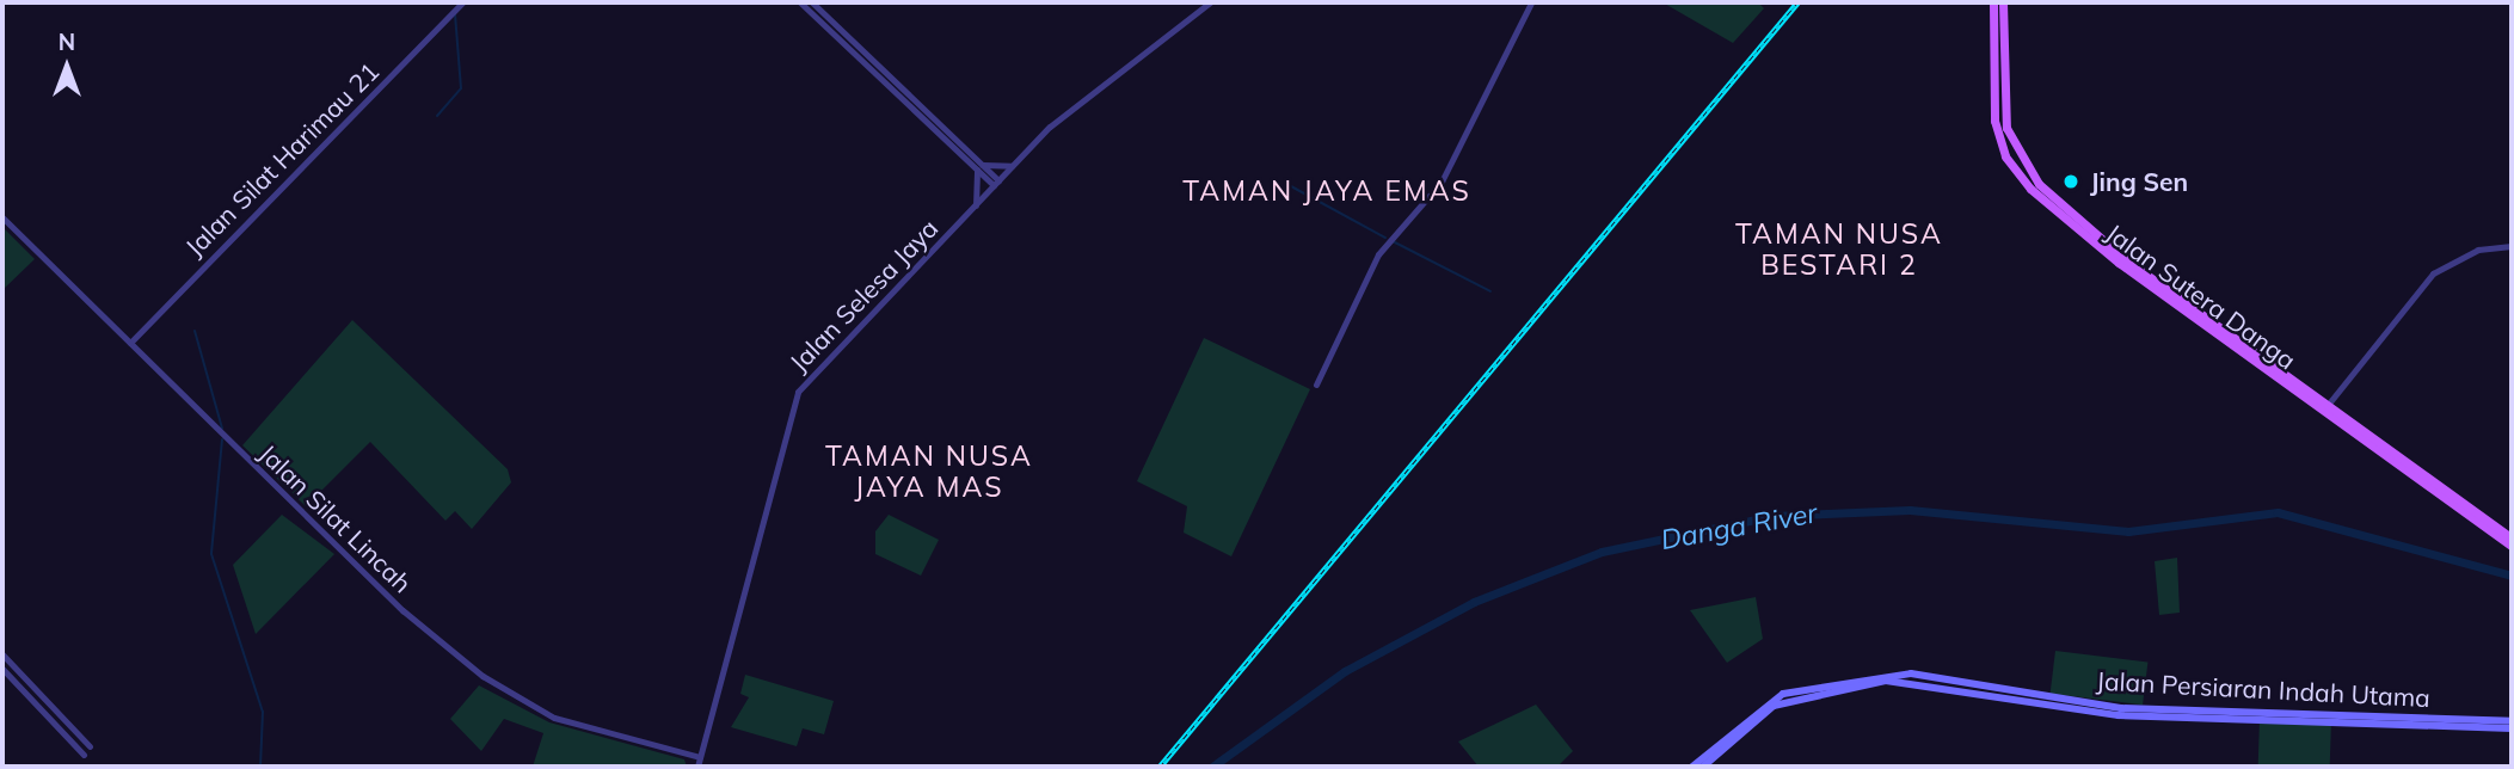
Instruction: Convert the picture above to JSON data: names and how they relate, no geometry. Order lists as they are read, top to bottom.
{
  "streets": {
    "main road": ["Jalan Sutera Danga", "Jalan Persiaran Indah Utama"],
    "street": ["Jalan Silat Harimau 21", "Jalan Selesa Jaya", "Jalan Silat Lincah"]
  },
  "crossings": [
    ["Jalan Silat Harimau 21", "Jalan Silat Lincah"],
    ["Jalan Selesa Jaya", "Jalan Silat Lincah"]
  ],
  "districts": ["TAMAN JAYA EMAS", "TAMAN NUSA BESTARI 2", "TAMAN NUSA JAYA MAS"],
  "water": ["Danga River"],
  "places": ["Jing Sen"],
  "north": "top"
}
